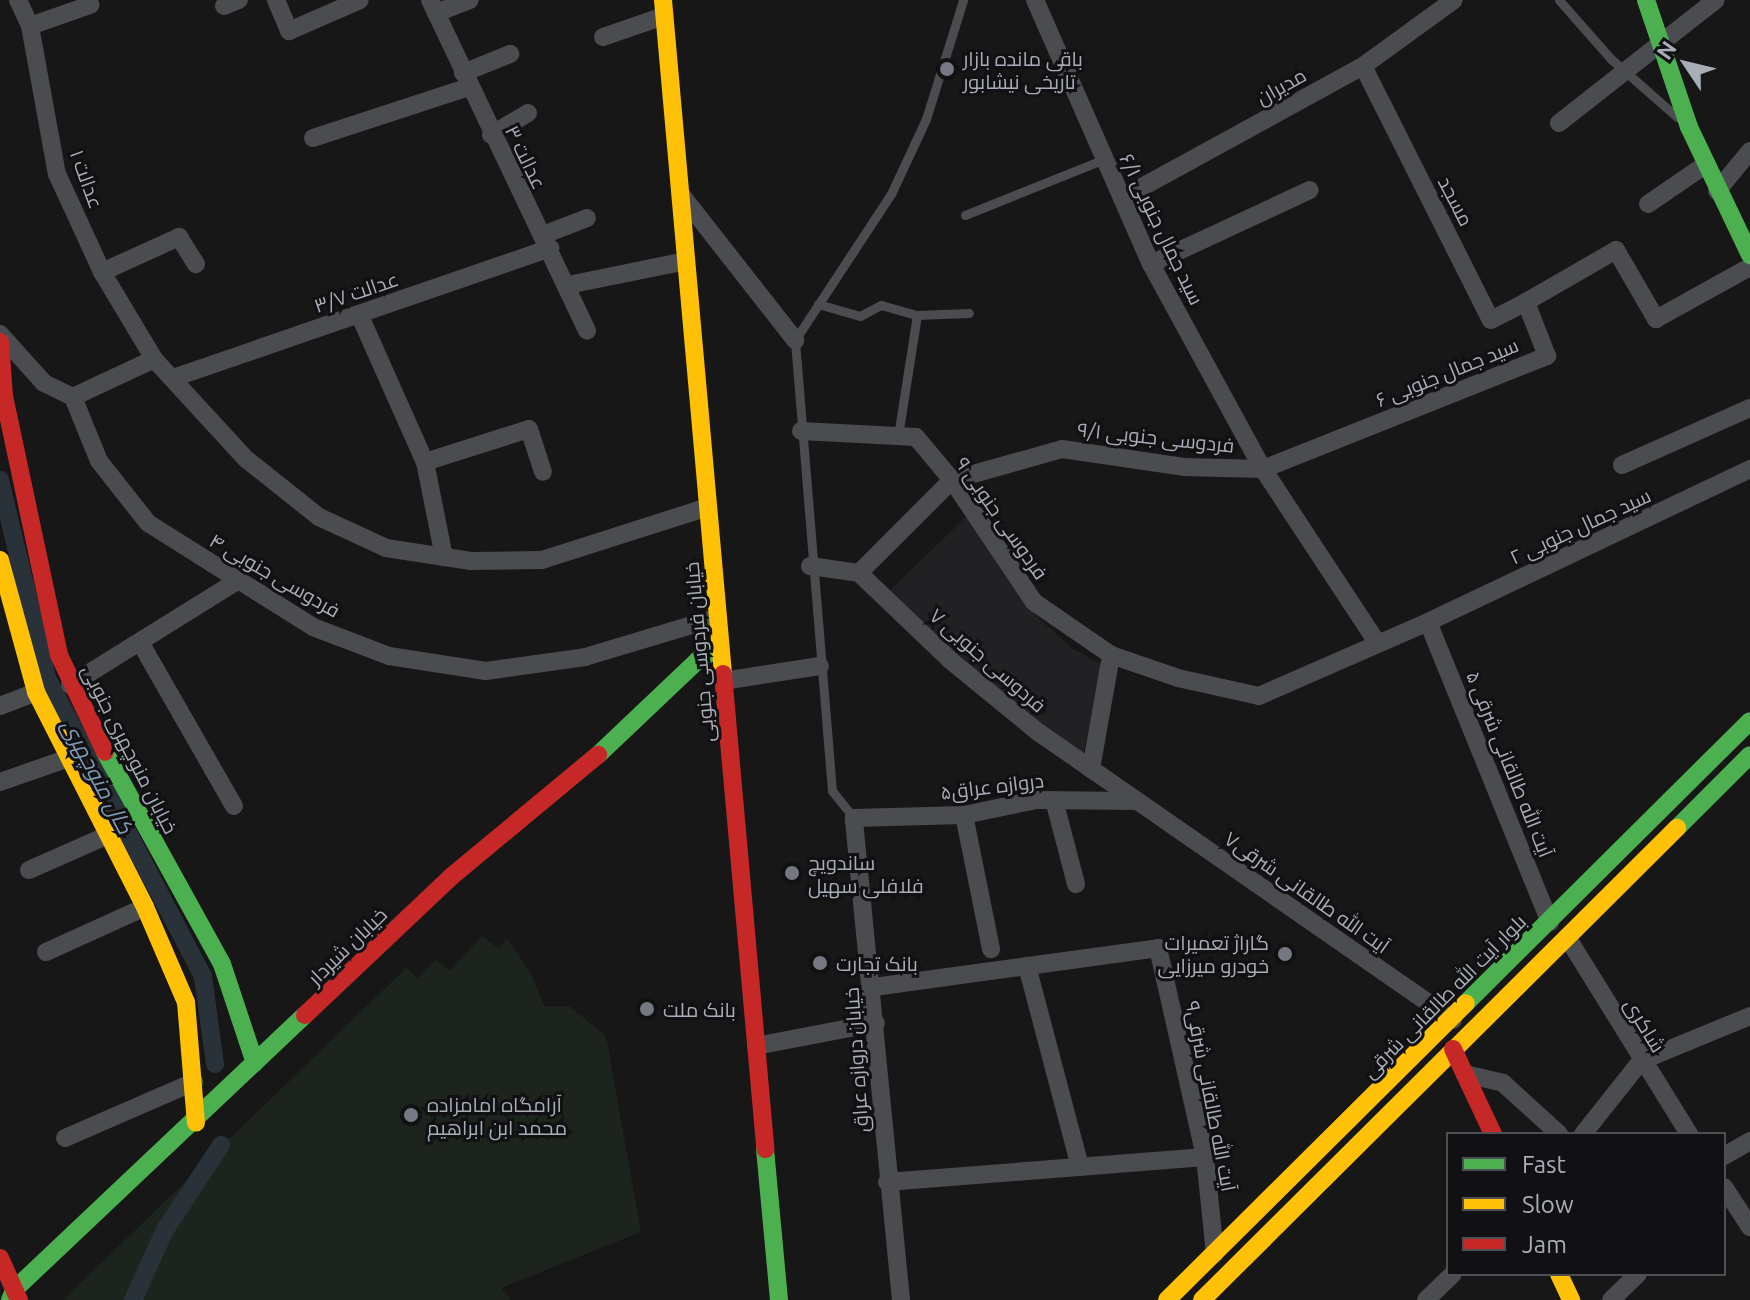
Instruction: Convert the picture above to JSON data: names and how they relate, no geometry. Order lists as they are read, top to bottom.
{
  "streets": {
    "main road": [
      "خیابان فردوسی جنوبی",
      "خیابان منوچهری جنوبی",
      "خیابان شیردار",
      "بلوار آیت الله طالقانی شرقی"
    ],
    "street": [
      "مدیران",
      "عدالت ۳",
      "عدالت ۱",
      "مسجد",
      "سید جمال جنوبی ۶/۱",
      "عدالت ۳/۷",
      "سید جمال جنوبی ۶",
      "فردوسی جنوبی ۹/۱",
      "فردوسی جنوبی ۹",
      "سید جمال جنوبی ۲",
      "فردوسی جنوبی ۴",
      "فردوسی جنوبی ۷",
      "آیت الله طالقانی شرقی ۵",
      "دروازه عراق۵",
      "آیت الله طالقانی شرقی۷",
      "شاکری",
      "خیابان دروازه عراق",
      "آیت الله طالقانی شرقی۹"
    ]
  },
  "crossings": [
    ["مدیران", "مسجد"],
    ["مدیران", "سید جمال جنوبی ۶/۱"],
    ["عدالت ۳", "عدالت ۳/۷"],
    ["عدالت ۱", "عدالت ۳/۷"],
    ["عدالت ۱", "خیابان فردوسی جنوبی"],
    ["مسجد", "سید جمال جنوبی ۶"],
    ["سید جمال جنوبی ۶/۱", "سید جمال جنوبی ۶"],
    ["سید جمال جنوبی ۶/۱", "فردوسی جنوبی ۹/۱"],
    ["سید جمال جنوبی ۶/۱", "فردوسی جنوبی ۹"],
    ["سید جمال جنوبی ۶", "فردوسی جنوبی ۹/۱"],
    ["فردوسی جنوبی ۹/۱", "فردوسی جنوبی ۹"],
    ["فردوسی جنوبی ۹", "سید جمال جنوبی ۲"],
    ["فردوسی جنوبی ۹", "آیت الله طالقانی شرقی ۵"],
    ["سید جمال جنوبی ۲", "آیت الله طالقانی شرقی ۵"],
    ["فردوسی جنوبی ۴", "خیابان فردوسی جنوبی"],
    ["خیابان فردوسی جنوبی", "خیابان شیردار"],
    ["فردوسی جنوبی ۷", "دروازه عراق۵"],
    ["فردوسی جنوبی ۷", "آیت الله طالقانی شرقی۷"],
    ["خیابان منوچهری جنوبی", "خیابان شیردار"],
    ["آیت الله طالقانی شرقی ۵", "بلوار آیت الله طالقانی شرقی"],
    ["دروازه عراق۵", "آیت الله طالقانی شرقی۷"],
    ["دروازه عراق۵", "خیابان دروازه عراق"],
    ["آیت الله طالقانی شرقی۷", "بلوار آیت الله طالقانی شرقی"],
    ["بلوار آیت الله طالقانی شرقی", "آیت الله طالقانی شرقی۹"]
  ],
  "water": ["کال منوچهری"],
  "places": [
    "باقی مانده بازار تاریخی نیشابور",
    "ساندویچ فلافلی سهیل",
    "گاراژ تعمیرات خودرو میرزایی",
    "بانک تجارت",
    "بانک ملت",
    "آرامگاه امامزاده محمد ابن ابراهیم"
  ],
  "legend": ["Fast", "Slow", "Jam"],
  "north": "top left"
}
